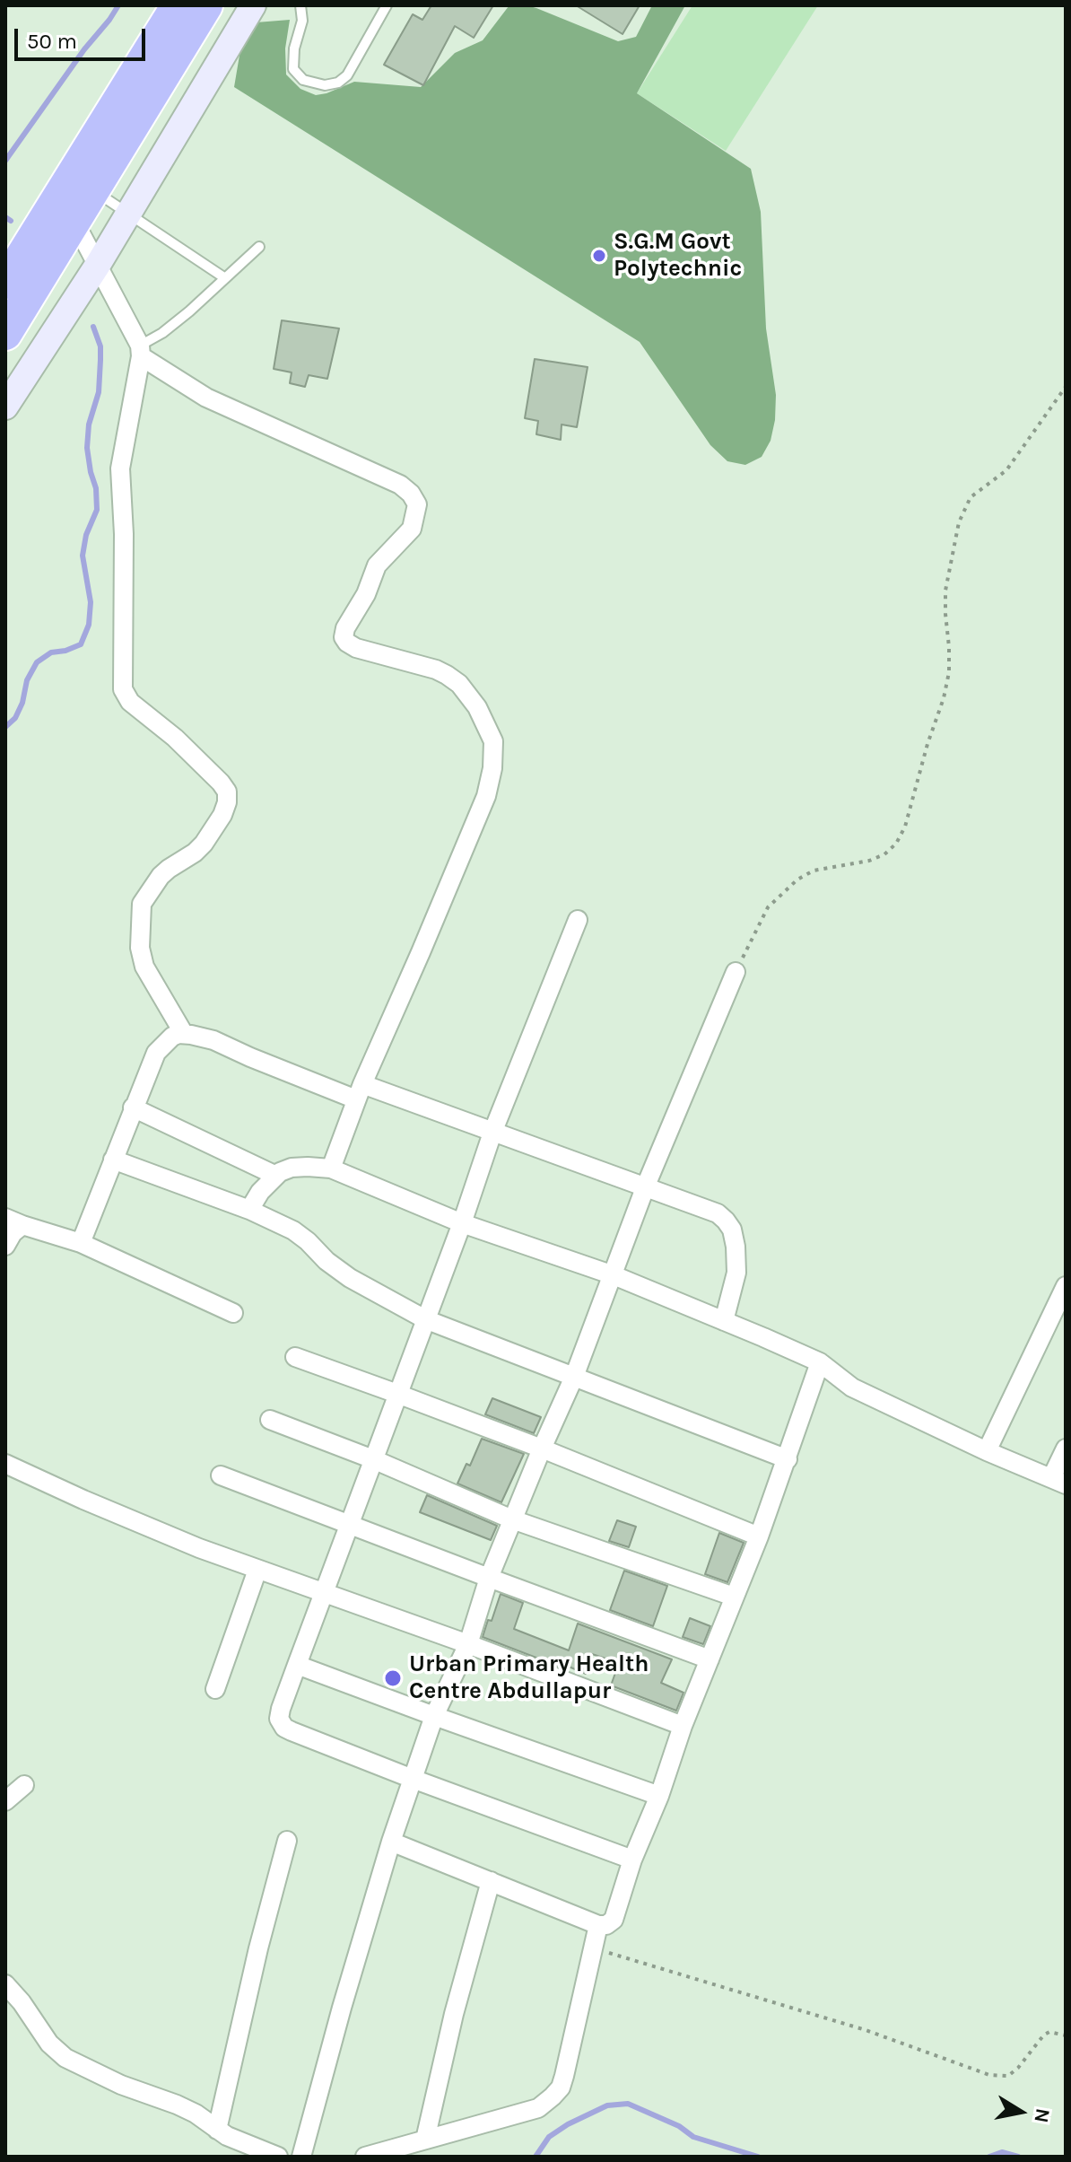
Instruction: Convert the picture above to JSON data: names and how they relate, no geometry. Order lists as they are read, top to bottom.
{
  "places": ["S.G.M Govt Polytechnic", "Urban Primary Health Centre Abdullapur"],
  "scale_bar": "50 m",
  "north": "right"
}
